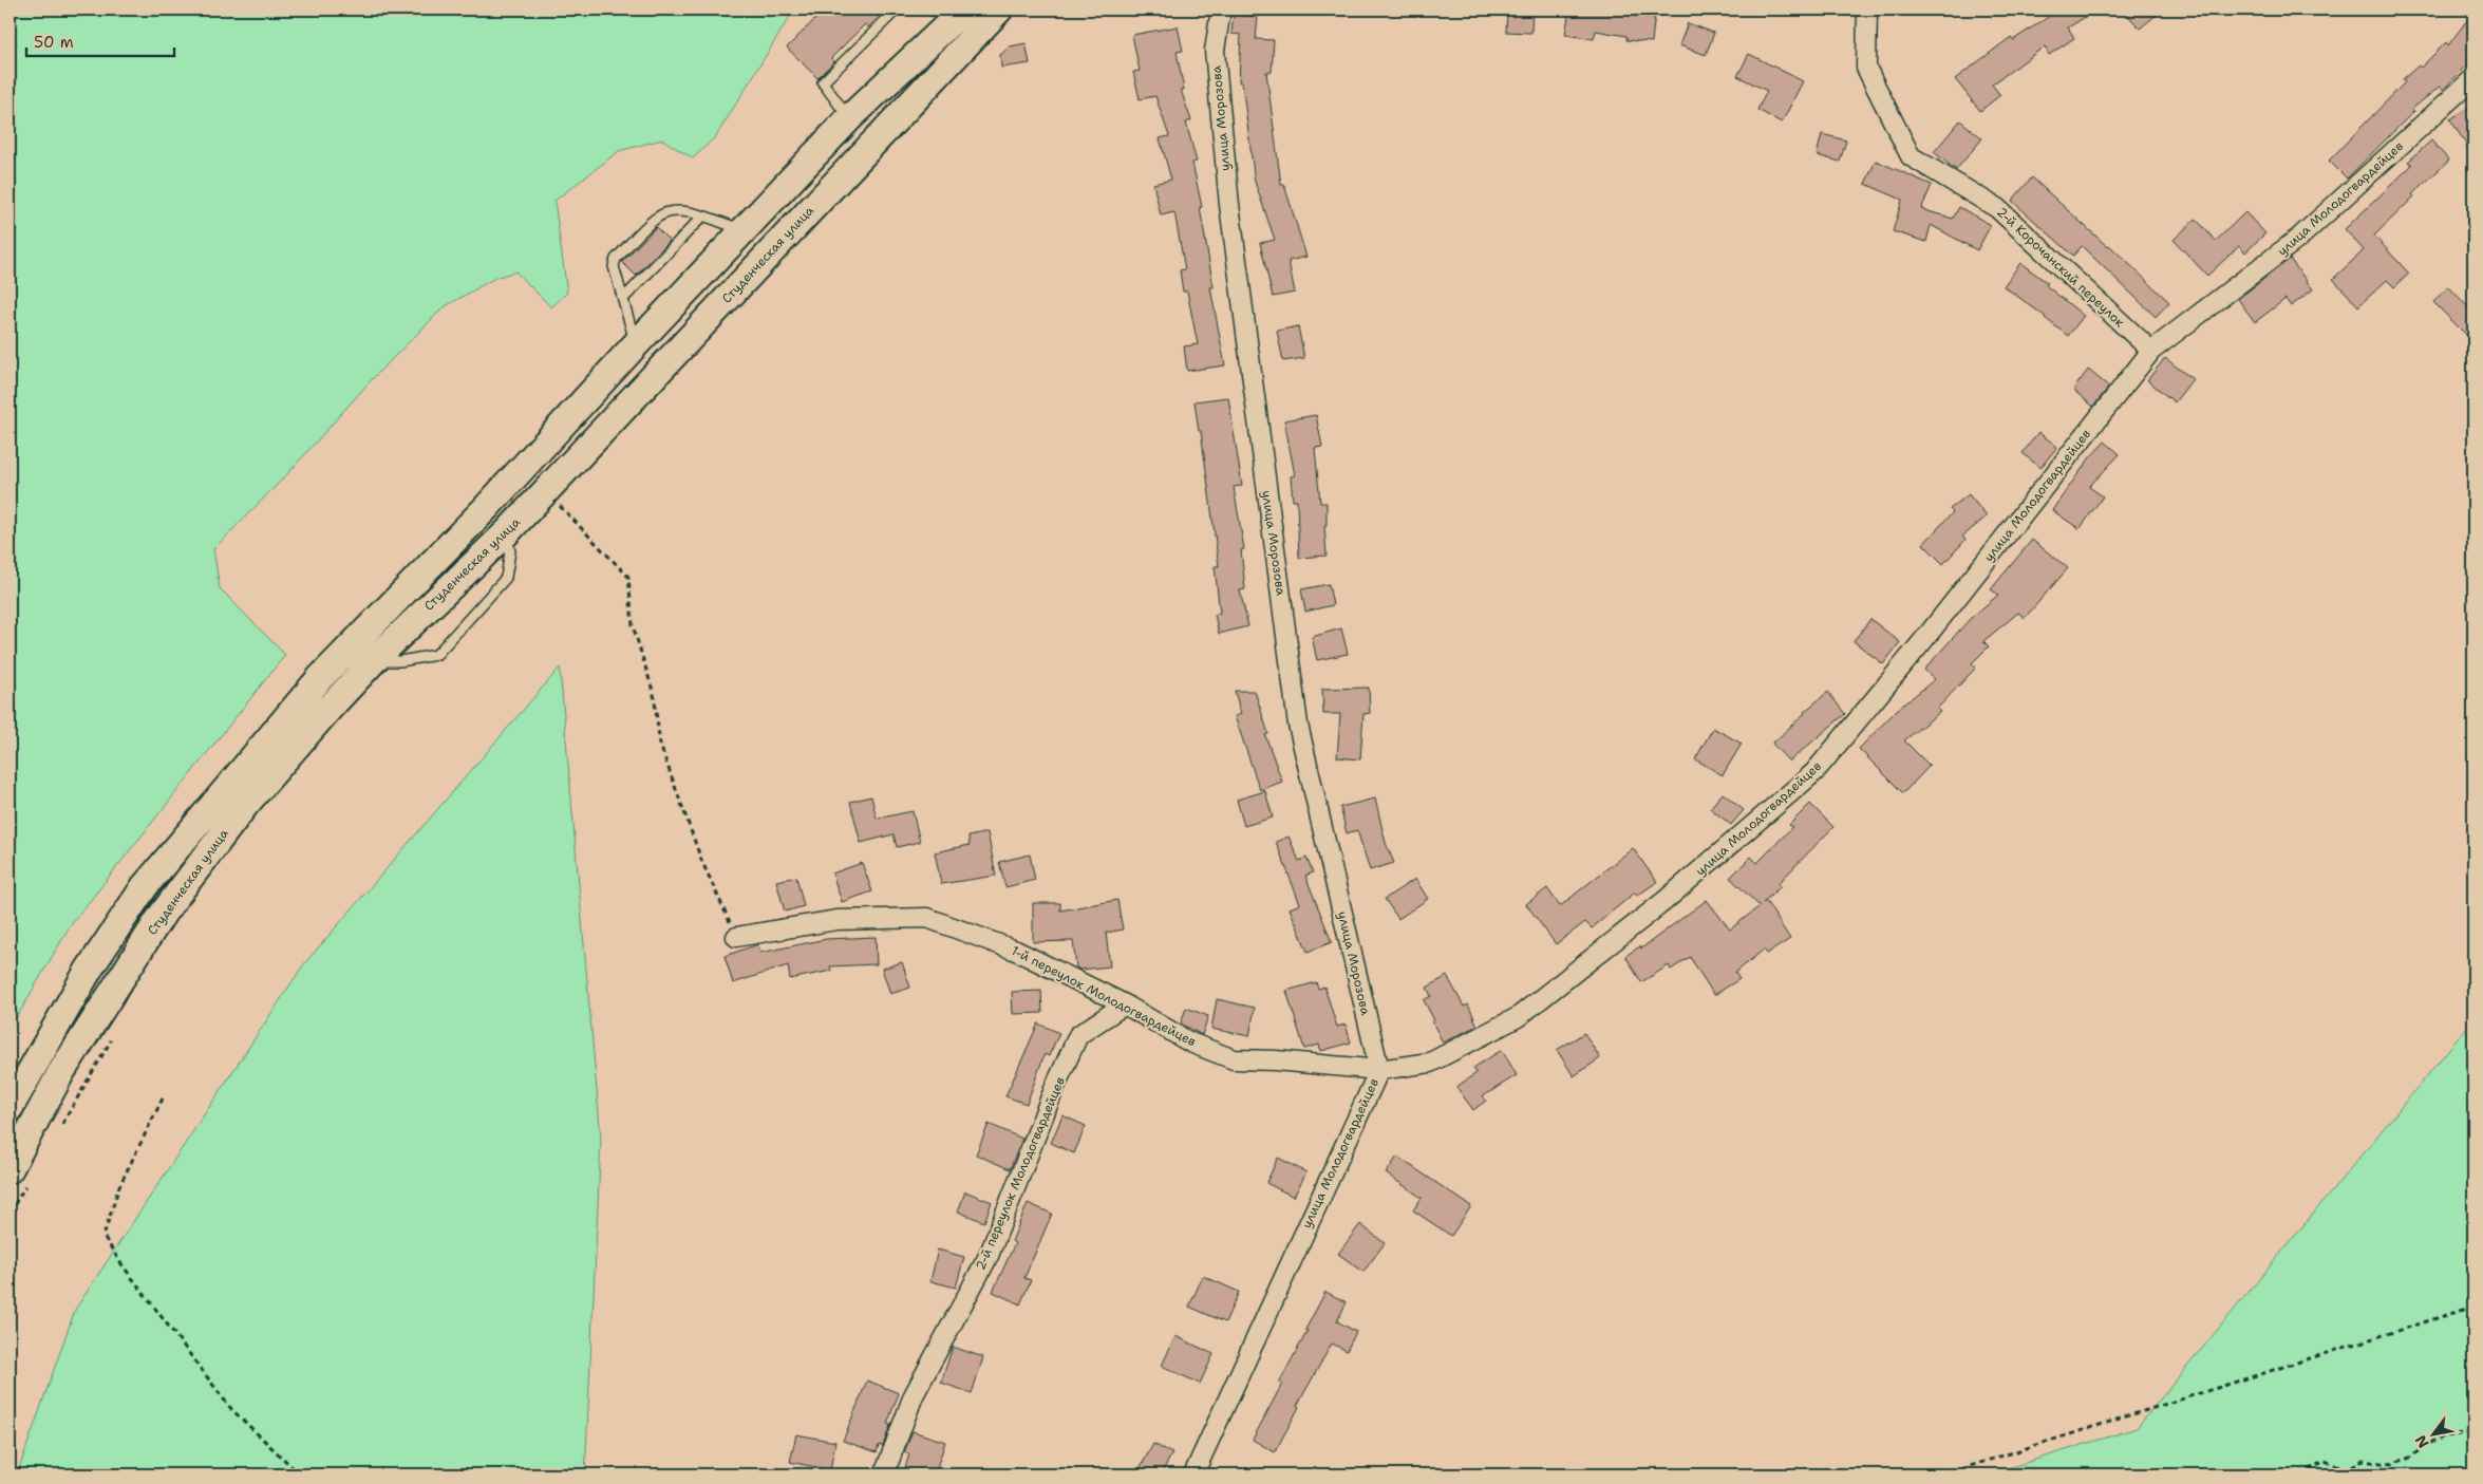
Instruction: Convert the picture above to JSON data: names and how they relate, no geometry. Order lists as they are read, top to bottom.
{
  "streets": {
    "main road": ["Студенческая улица"],
    "street": [
      "улица Морозова",
      "улица Молодогвардейцев",
      "2-й Корочанский переулок",
      "1-й переулок Молодогвардейцев",
      "2-й переулок Молодогвардейцев"
    ]
  },
  "crossings": [
    ["улица Морозова", "улица Молодогвардейцев"],
    ["улица Морозова", "1-й переулок Молодогвардейцев"],
    ["улица Молодогвардейцев", "2-й Корочанский переулок"],
    ["улица Молодогвардейцев", "1-й переулок Молодогвардейцев"],
    ["1-й переулок Молодогвардейцев", "2-й переулок Молодогвардейцев"]
  ],
  "scale_bar": "50 m",
  "north": "bottom left"
}
